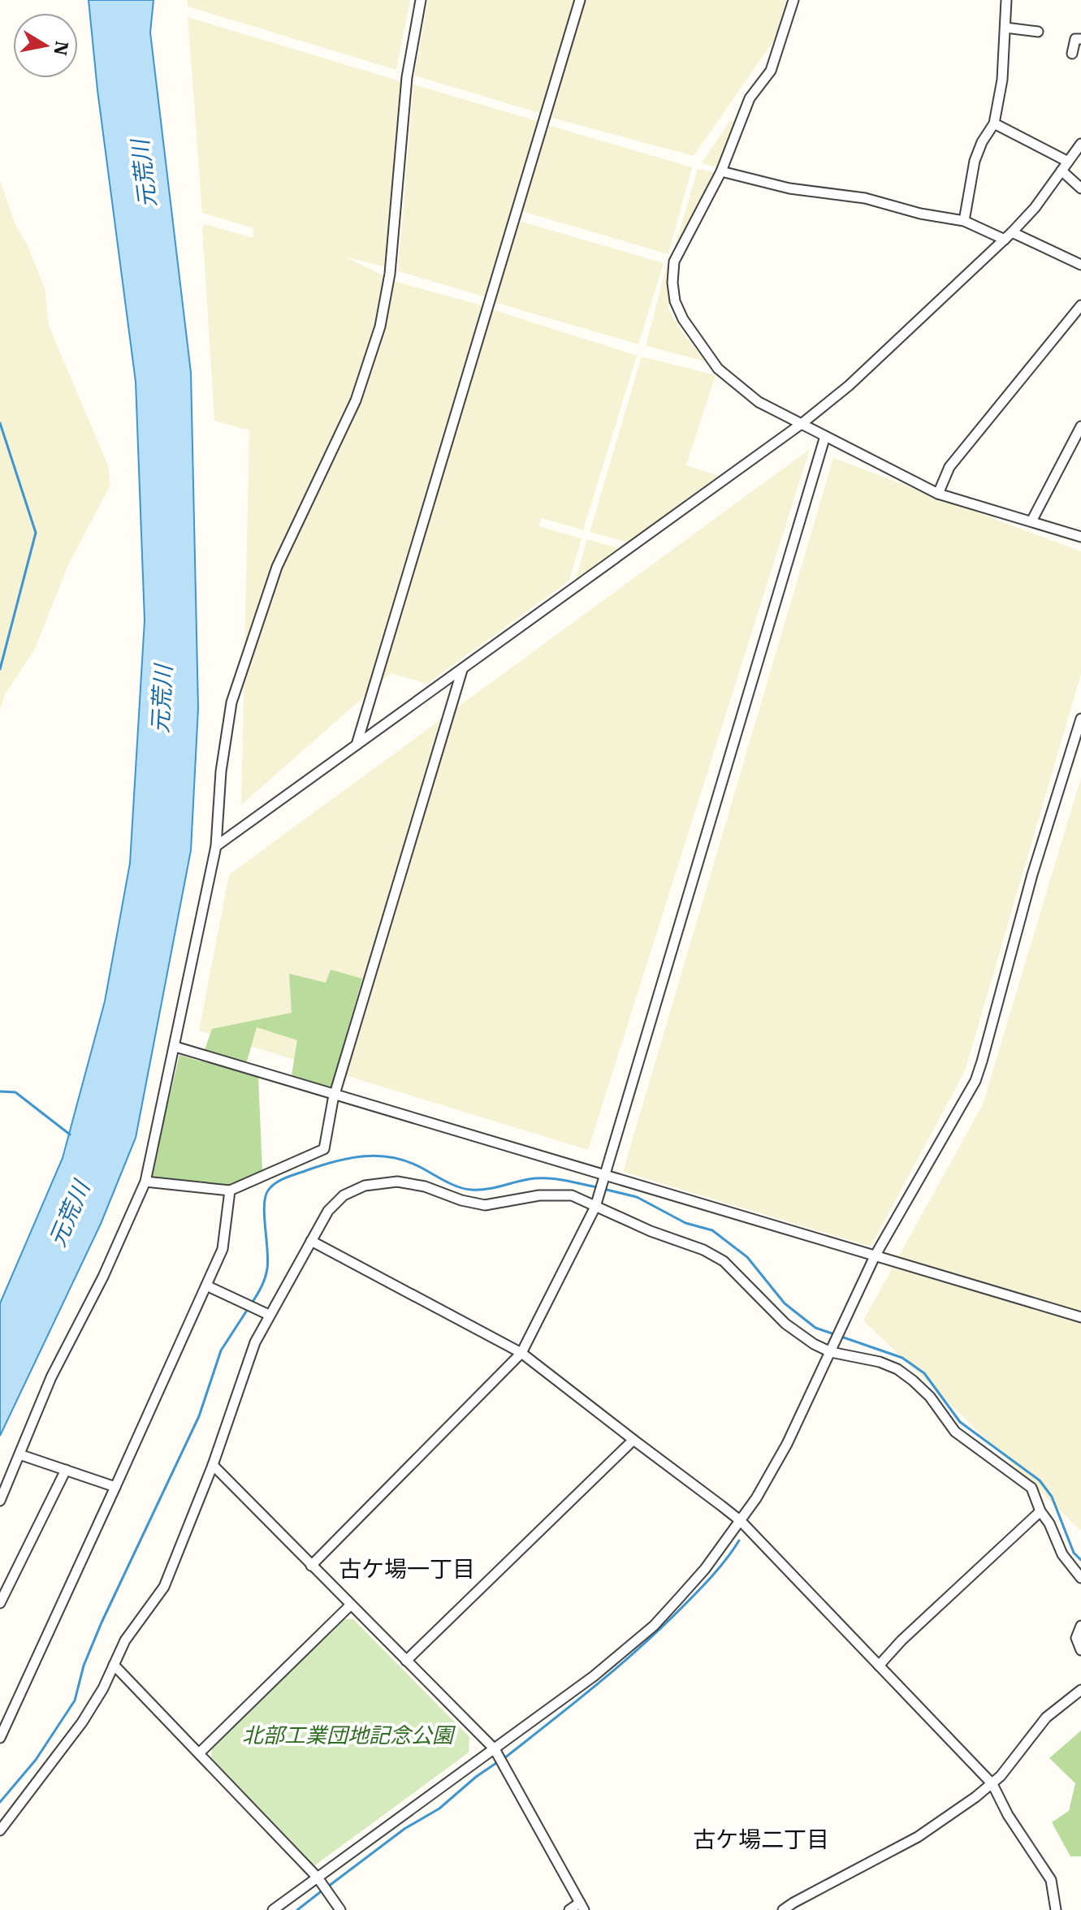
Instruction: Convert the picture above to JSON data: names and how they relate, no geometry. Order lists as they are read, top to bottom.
{
  "districts": ["古ケ場一丁目", "古ケ場二丁目"],
  "water": ["元荒川"],
  "parks": ["北部工業団地記念公園"],
  "north": "right"
}
